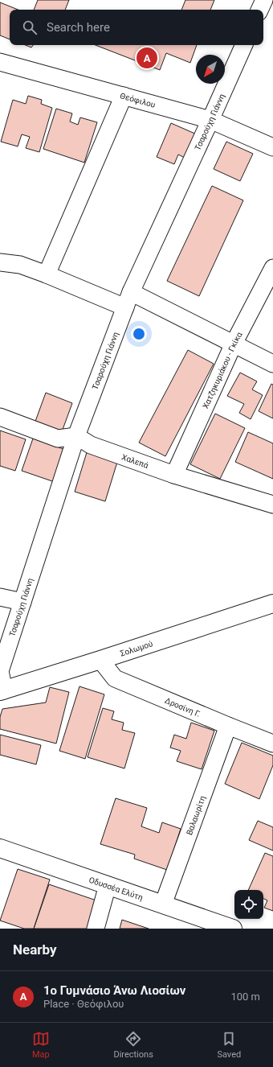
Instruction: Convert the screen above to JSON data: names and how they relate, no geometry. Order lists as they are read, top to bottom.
{
  "streets": {
    "street": [
      "Θεόφιλου",
      "Τσαρούχη Γιάννη",
      "Χατζηκυριάκου - Γκίκα",
      "Χαλεπά",
      "Σολωμού",
      "Δροσίνη Γ.",
      "Βαλαωρίτη",
      "Οδυσσέα Ελύτη"
    ]
  },
  "crossings": [
    ["Θεόφιλου", "Τσαρούχη Γιάννη"],
    ["Τσαρούχη Γιάννη", "Χαλεπά"],
    ["Τσαρούχη Γιάννη", "Σολωμού"],
    ["Χατζηκυριάκου - Γκίκα", "Χαλεπά"],
    ["Σολωμού", "Δροσίνη Γ."],
    ["Δροσίνη Γ.", "Βαλαωρίτη"],
    ["Βαλαωρίτη", "Οδυσσέα Ελύτη"]
  ],
  "north": "bottom left",
  "page": {
    "search": "Search here",
    "pins": "A",
    "heading": "Nearby",
    "list": [
      {
        "mark": "A",
        "name": "1ο Γυμνάσιο Άνω Λιοσίων",
        "note": "Place · Θεόφιλου",
        "value": "100 m"
      }
    ],
    "nav": ["Map", "Directions", "Saved"]
  }
}
